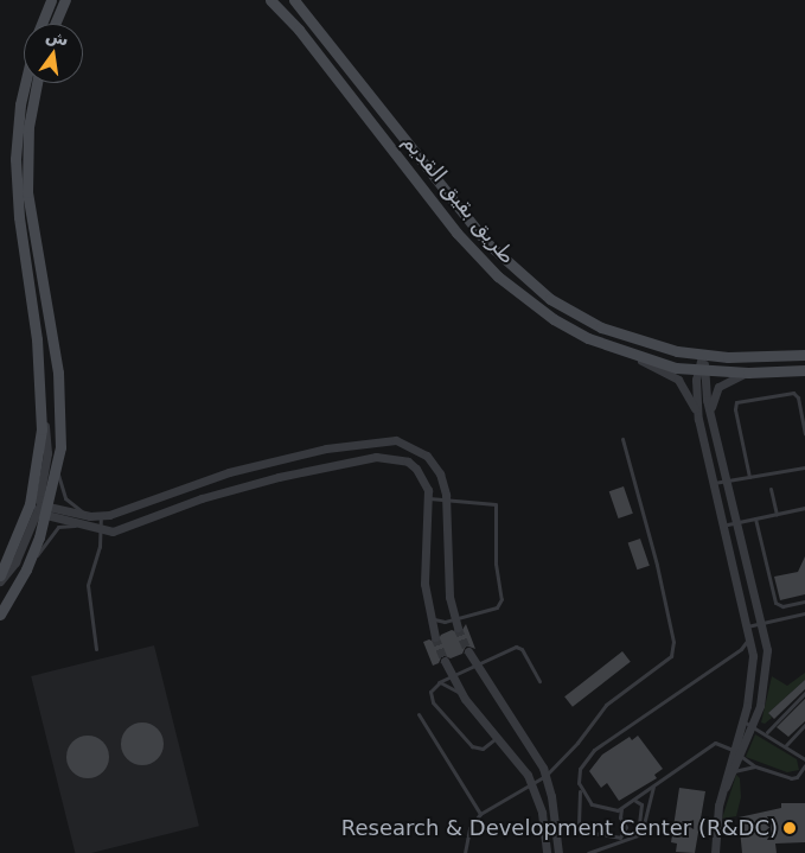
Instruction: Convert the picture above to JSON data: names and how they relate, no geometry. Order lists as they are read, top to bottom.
{
  "streets": {
    "main road": ["طريق بقيق القديم"]
  },
  "places": ["Research & Development Center (R&DC)"],
  "north": "top"
}
